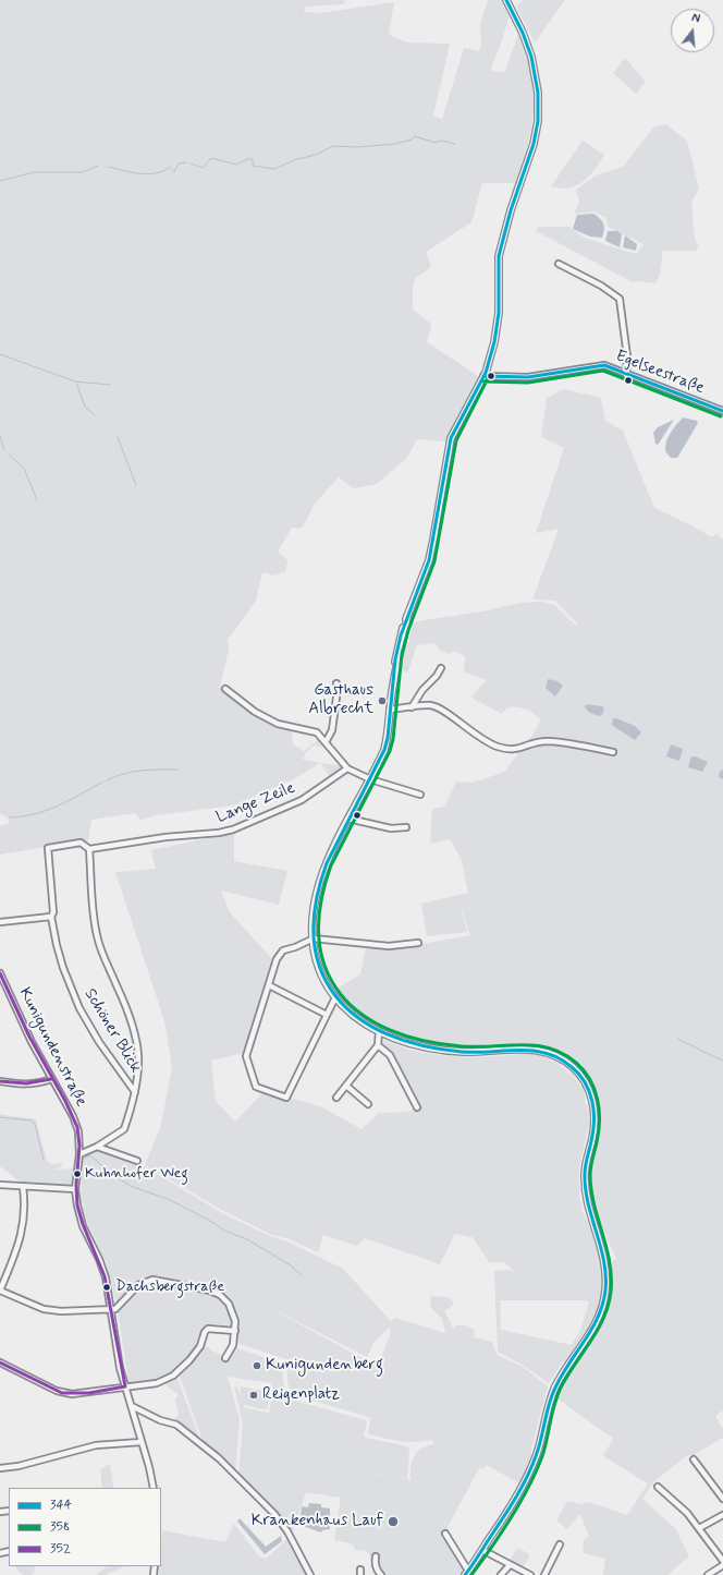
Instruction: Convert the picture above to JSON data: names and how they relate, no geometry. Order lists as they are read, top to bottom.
{
  "streets": {
    "street": [
      "Egelseestraße",
      "Lange Zeile",
      "Schöner Blick",
      "Kunigundenstraße"
    ]
  },
  "crossings": [
    ["Lange Zeile", "Schöner Blick"]
  ],
  "places": [
    "Gasthaus Albrecht",
    "Kuhnhofer Weg",
    "Dachsbergstraße",
    "Kunigundenberg",
    "Reigenplatz",
    "Krankenhaus Lauf"
  ],
  "lines": ["transit line 344", "transit line 358", "transit line 352"],
  "legend": ["344", "358", "352"],
  "north": "top"
}
